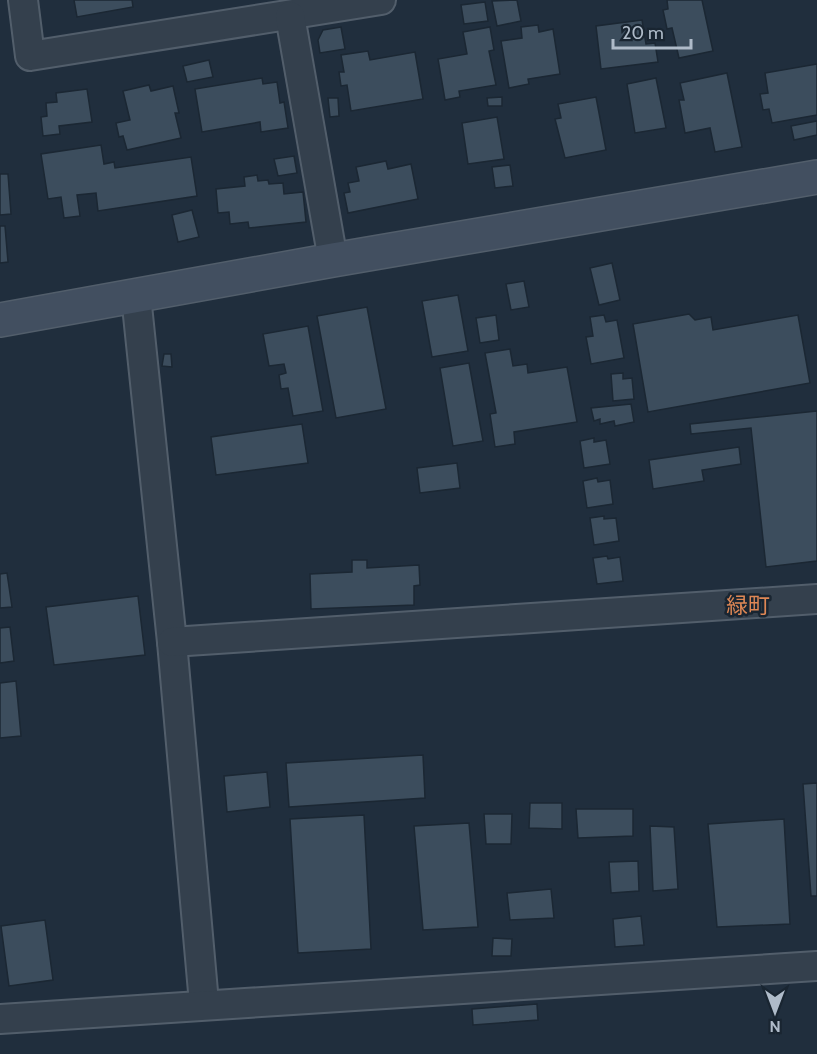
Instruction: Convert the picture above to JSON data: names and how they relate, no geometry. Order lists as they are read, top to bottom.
{
  "districts": ["緑町"],
  "scale_bar": "20 m",
  "north": "bottom"
}
